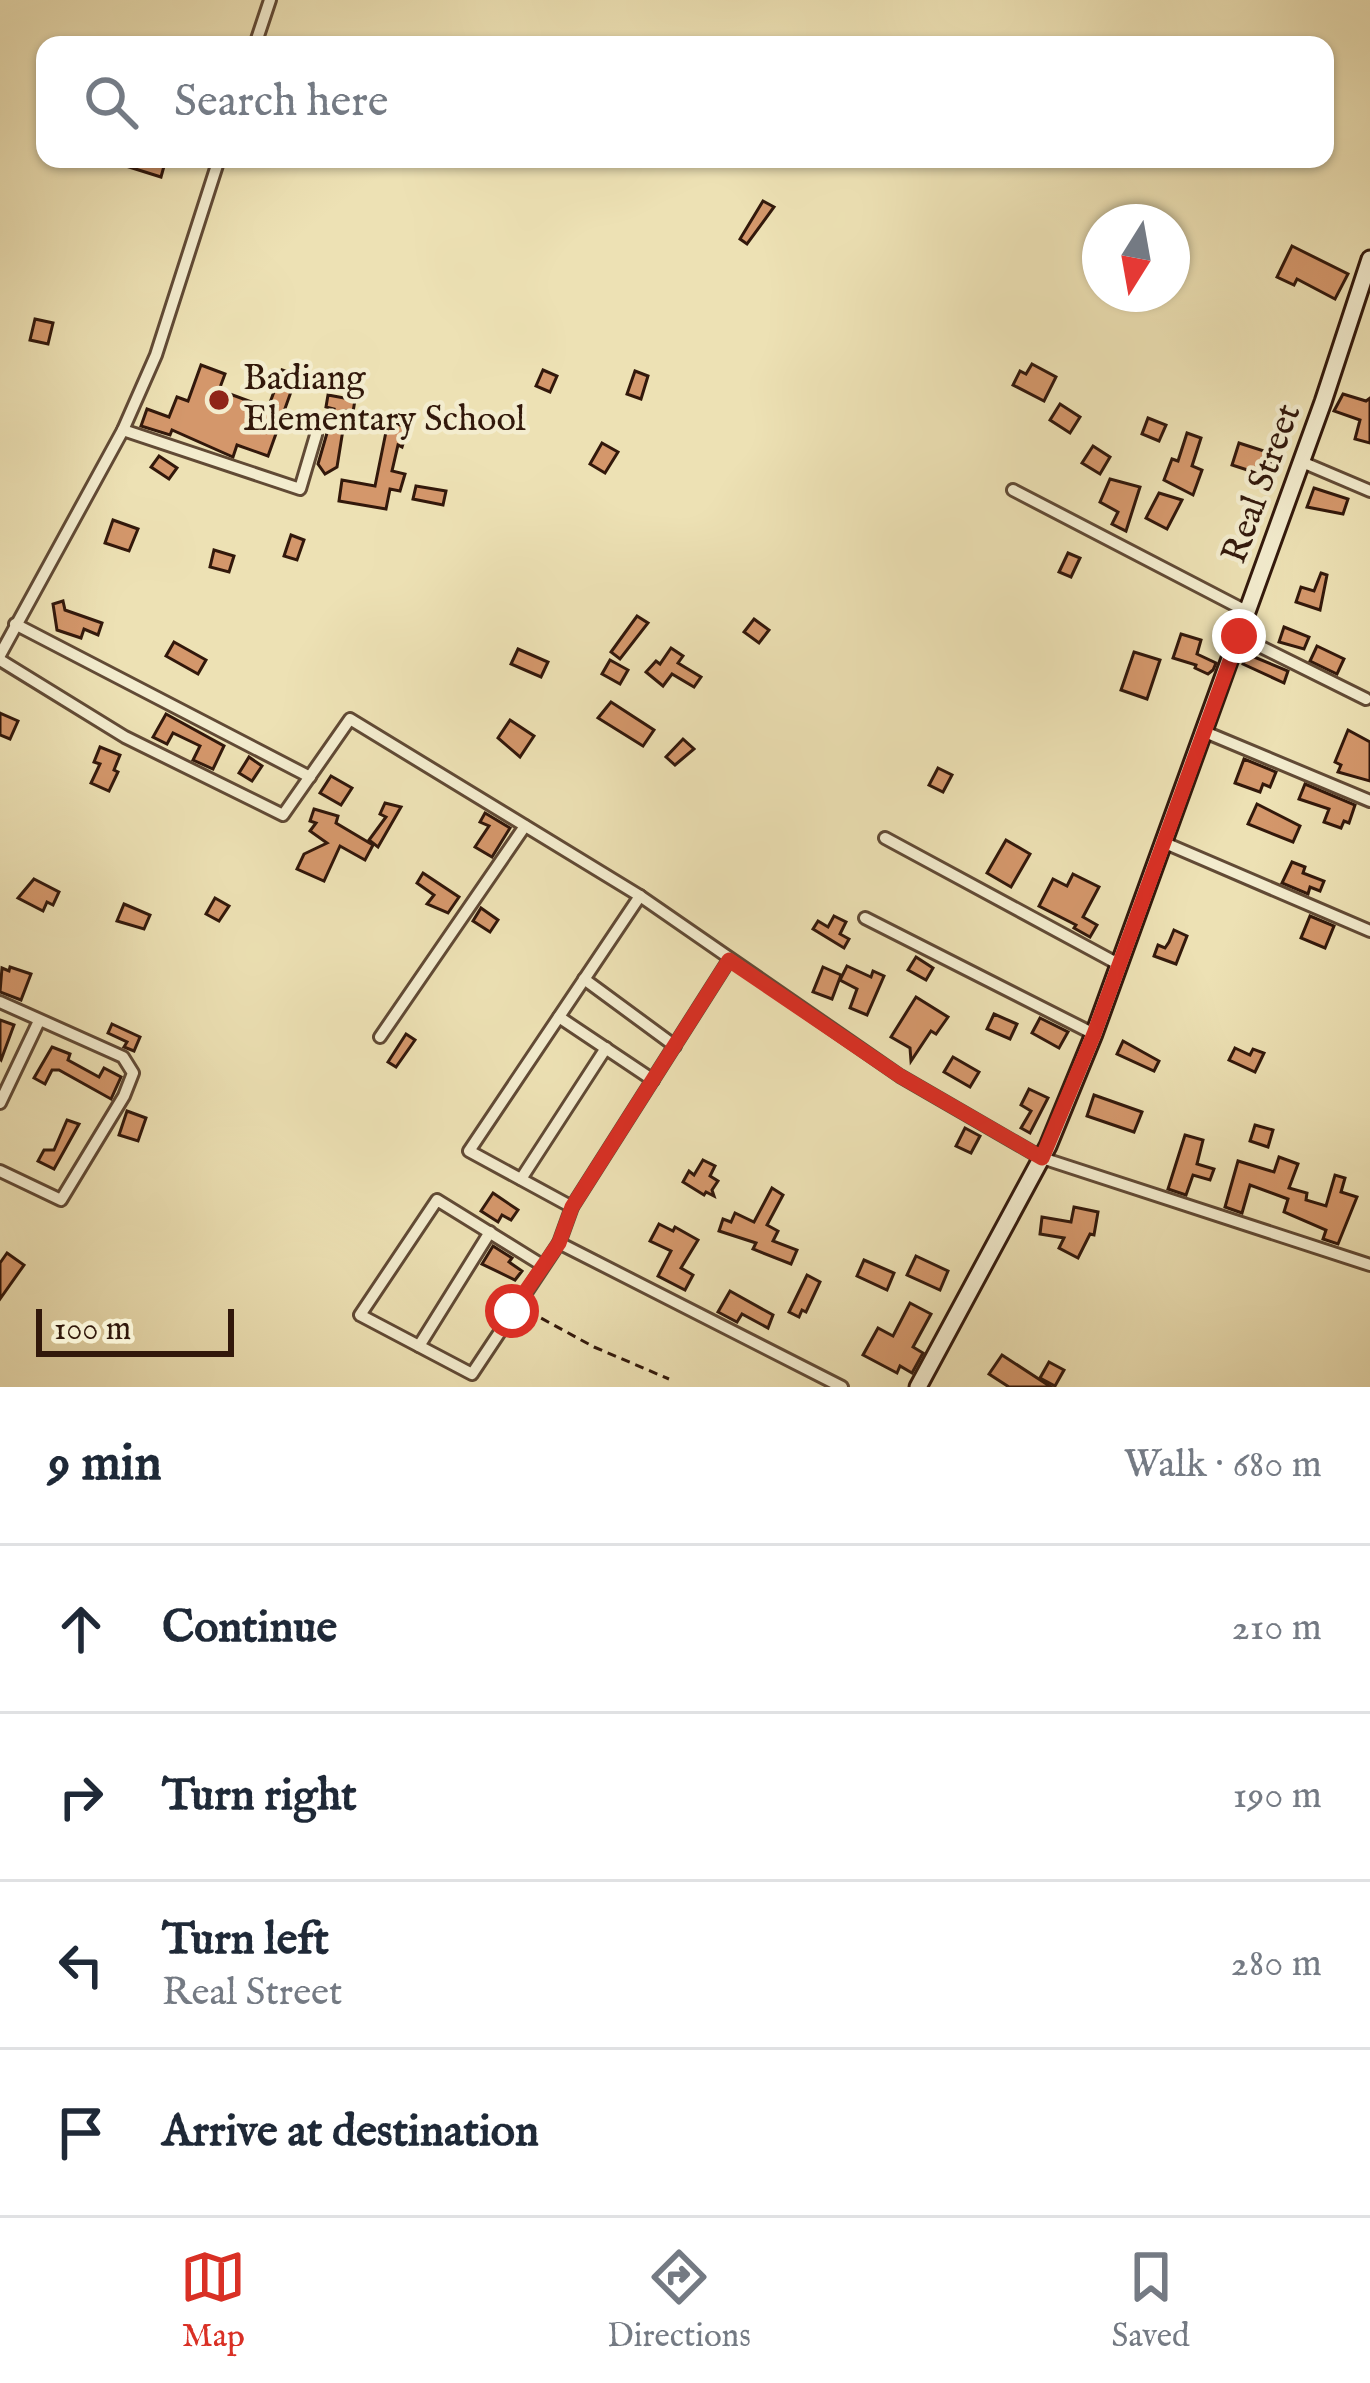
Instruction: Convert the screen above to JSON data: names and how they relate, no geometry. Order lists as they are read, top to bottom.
{
  "streets": {
    "main road": ["Real Street"]
  },
  "places": ["Badiang Elementary School"],
  "scale_bar": "100 m",
  "north": "bottom",
  "page": {
    "search": "Search here",
    "scale": "100 m",
    "heading": ["9 min", "Walk · 680 m"],
    "list": [
      ["Continue", "210 m"],
      ["Turn right", "190 m"],
      ["Turn left", "Real Street", "280 m"],
      "Arrive at destination"
    ],
    "nav": ["Map", "Directions", "Saved"]
  }
}
